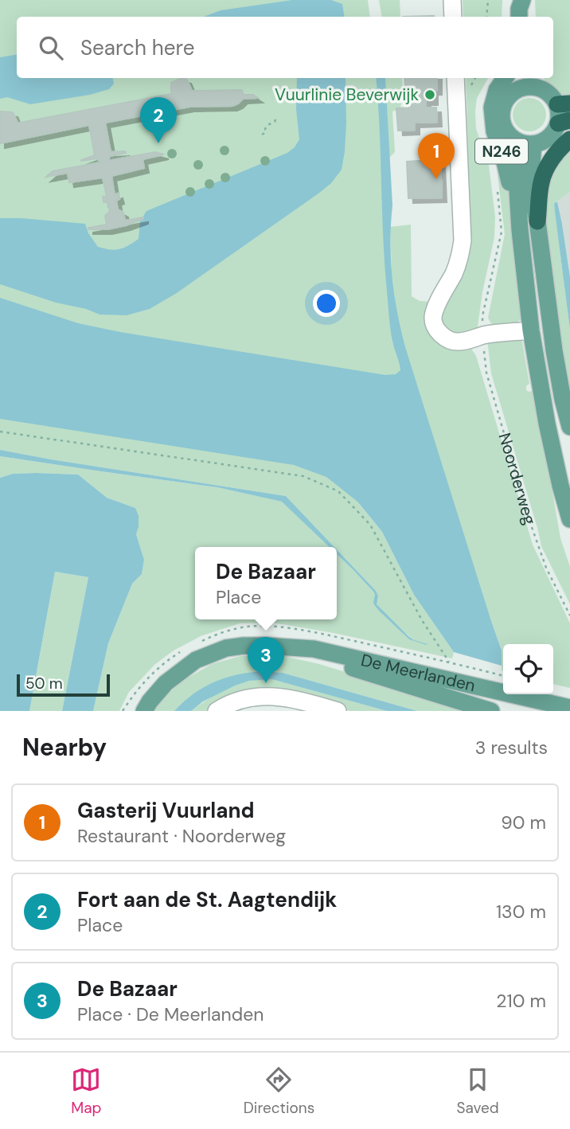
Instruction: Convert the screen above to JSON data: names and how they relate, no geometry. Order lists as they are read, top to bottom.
{
  "streets": {
    "main road": ["N246", "De Meerlanden"],
    "path": ["Noorderweg"]
  },
  "places": ["Vuurlinie Beverwijk"],
  "scale_bar": "50 m",
  "page": {
    "search": "Search here",
    "pins": ["2", "1", "3"],
    "popup": ["De Bazaar", "Place"],
    "scale": "50 m",
    "heading": ["Nearby", "3 results"],
    "list": [
      {
        "mark": "1",
        "name": "Gasterij Vuurland",
        "note": "Restaurant · Noorderweg",
        "value": "90 m"
      },
      {
        "mark": "2",
        "name": "Fort aan de St. Aagtendijk",
        "note": "Place",
        "value": "130 m"
      },
      {
        "mark": "3",
        "name": "De Bazaar",
        "note": "Place · De Meerlanden",
        "value": "210 m"
      }
    ],
    "nav": ["Map", "Directions", "Saved"]
  }
}
